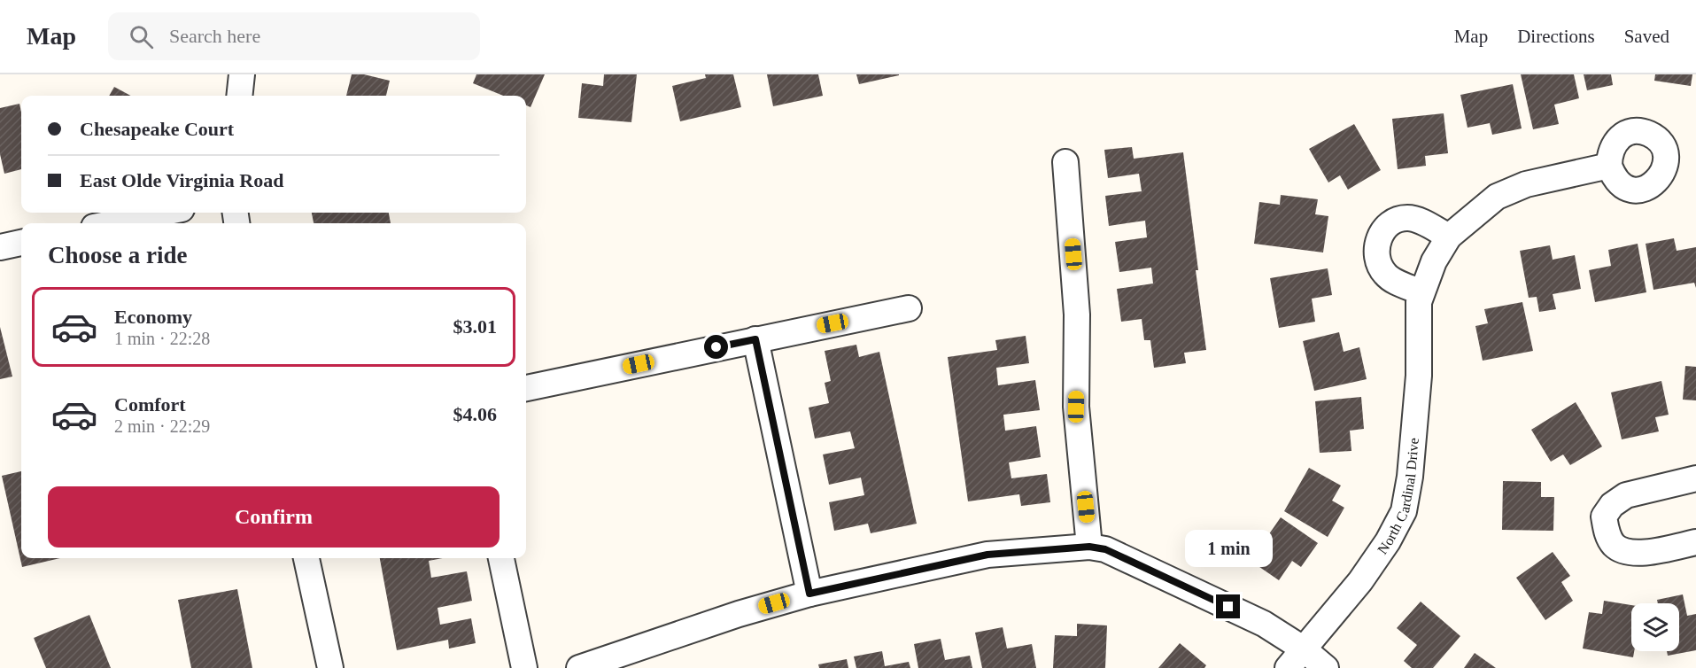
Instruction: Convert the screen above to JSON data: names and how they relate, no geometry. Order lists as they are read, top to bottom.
{
  "streets": {
    "street": ["North Cardinal Drive"]
  },
  "page": {
    "header": "Map",
    "search": "Search here",
    "nav": ["Map", "Directions", "Saved"],
    "banner": ["Chesapeake Court", "East Olde Virginia Road"],
    "heading": "Choose a ride",
    "list": [
      {
        "name": "Economy",
        "note": "1 min · 22:28",
        "value": "$3.01"
      },
      {
        "name": "Comfort",
        "note": "2 min · 22:29",
        "value": "$4.06"
      }
    ],
    "buttons": "Confirm",
    "bubble": "1 min"
  }
}
